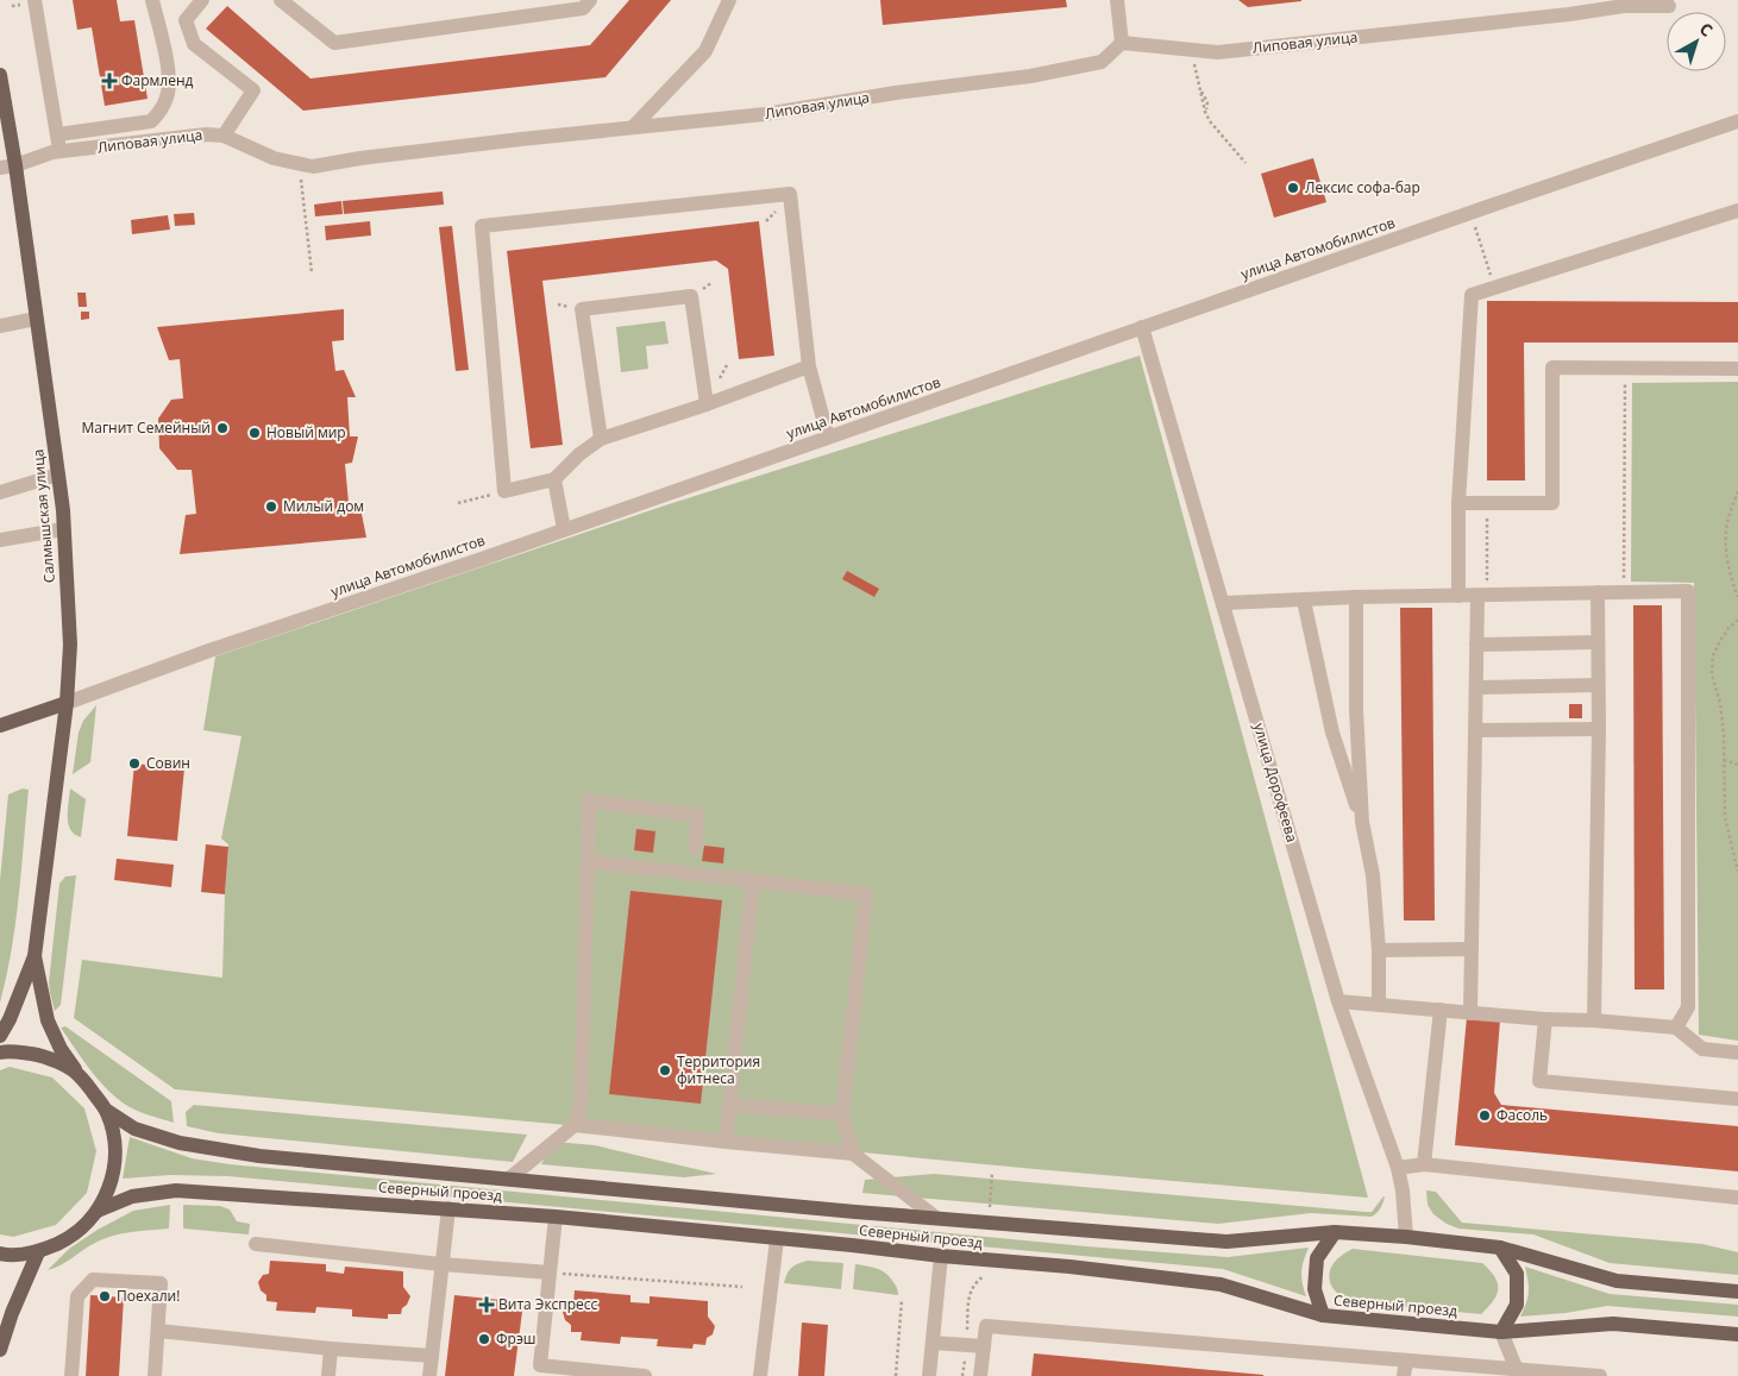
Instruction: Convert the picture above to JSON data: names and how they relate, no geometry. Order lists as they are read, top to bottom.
{
  "streets": {
    "main road": ["улица Автомобилистов", "Салмышская улица", "Северный проезд"],
    "street": ["Липовая улица", "улица Дорофеева"]
  },
  "crossings": [
    ["Липовая улица", "Салмышская улица"],
    ["улица Автомобилистов", "Салмышская улица"],
    ["улица Автомобилистов", "улица Дорофеева"],
    ["улица Дорофеева", "Северный проезд"]
  ],
  "places": {
    "health": ["Фармленд", "Вита Экспресс"],
    "other": [
      "Лексис софа-бар",
      "Магнит Семейный",
      "Новый мир",
      "Милый дом",
      "Совин",
      "Территория фитнеса",
      "Фасоль",
      "Поехали!",
      "Фрэш"
    ]
  },
  "north": "top right"
}
